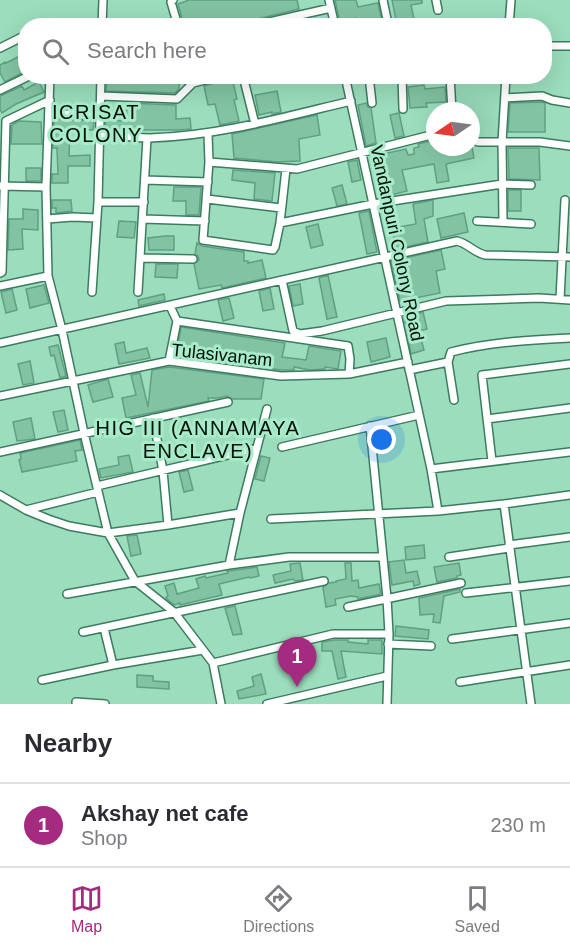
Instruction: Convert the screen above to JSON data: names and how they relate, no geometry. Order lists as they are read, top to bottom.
{
  "streets": {
    "street": ["Vandanpuri Colony Road", "Tulasivanam"]
  },
  "crossings": [
    ["Vandanpuri Colony Road", "Tulasivanam"]
  ],
  "districts": ["ICRISAT COLONY", "HIG III (ANNAMAYA ENCLAVE)"],
  "north": "left",
  "page": {
    "search": "Search here",
    "pins": "1",
    "heading": "Nearby",
    "list": [
      {
        "mark": "1",
        "name": "Akshay net cafe",
        "note": "Shop",
        "value": "230 m"
      }
    ],
    "nav": ["Map", "Directions", "Saved"]
  }
}
